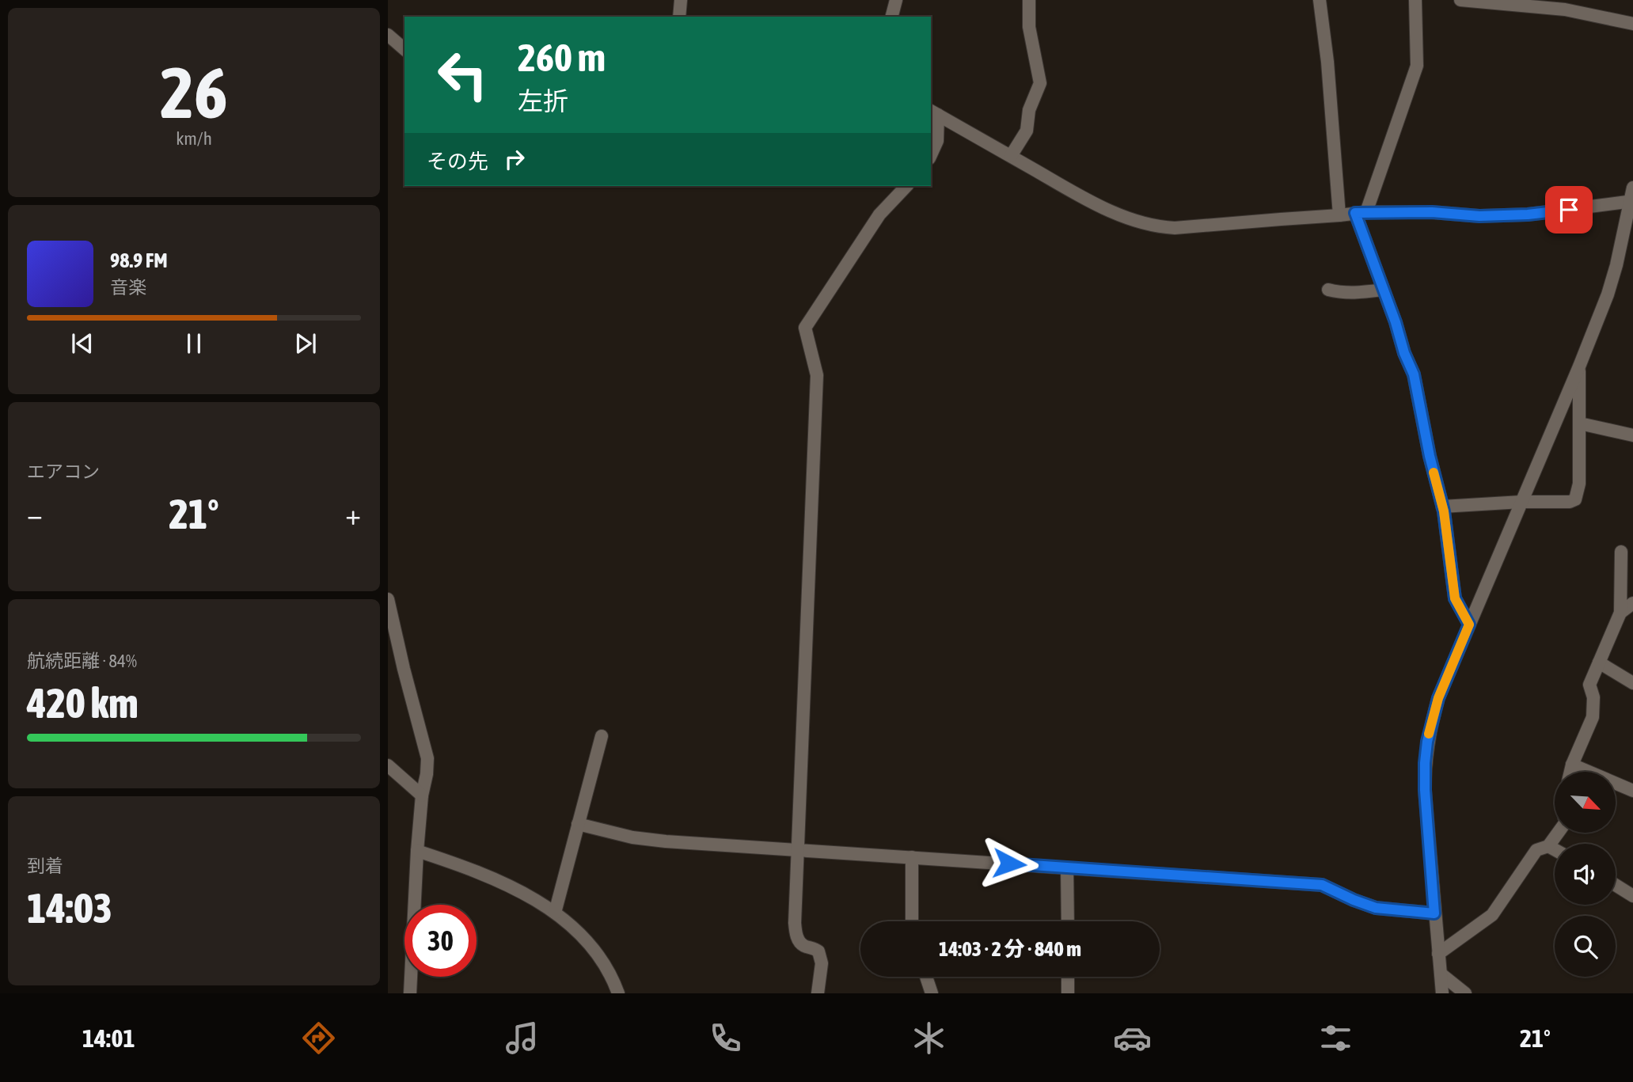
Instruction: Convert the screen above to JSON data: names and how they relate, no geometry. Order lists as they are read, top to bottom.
{
  "north": "bottom right",
  "page": {
    "tile": [
      ["26", "km/h"],
      "エアコン",
      ["航続距離 · 84%", "420 km"],
      ["到着", "14:03"]
    ],
    "turn": ["260 m", "左折"],
    "then": "その先",
    "song": ["98.9 FM", "音楽"],
    "heat": ["−", "21°", "+"],
    "limit": "30",
    "trip": "14:03 · 2 分 · 840 m",
    "tabs": ["14:01", "21°"]
  }
}
